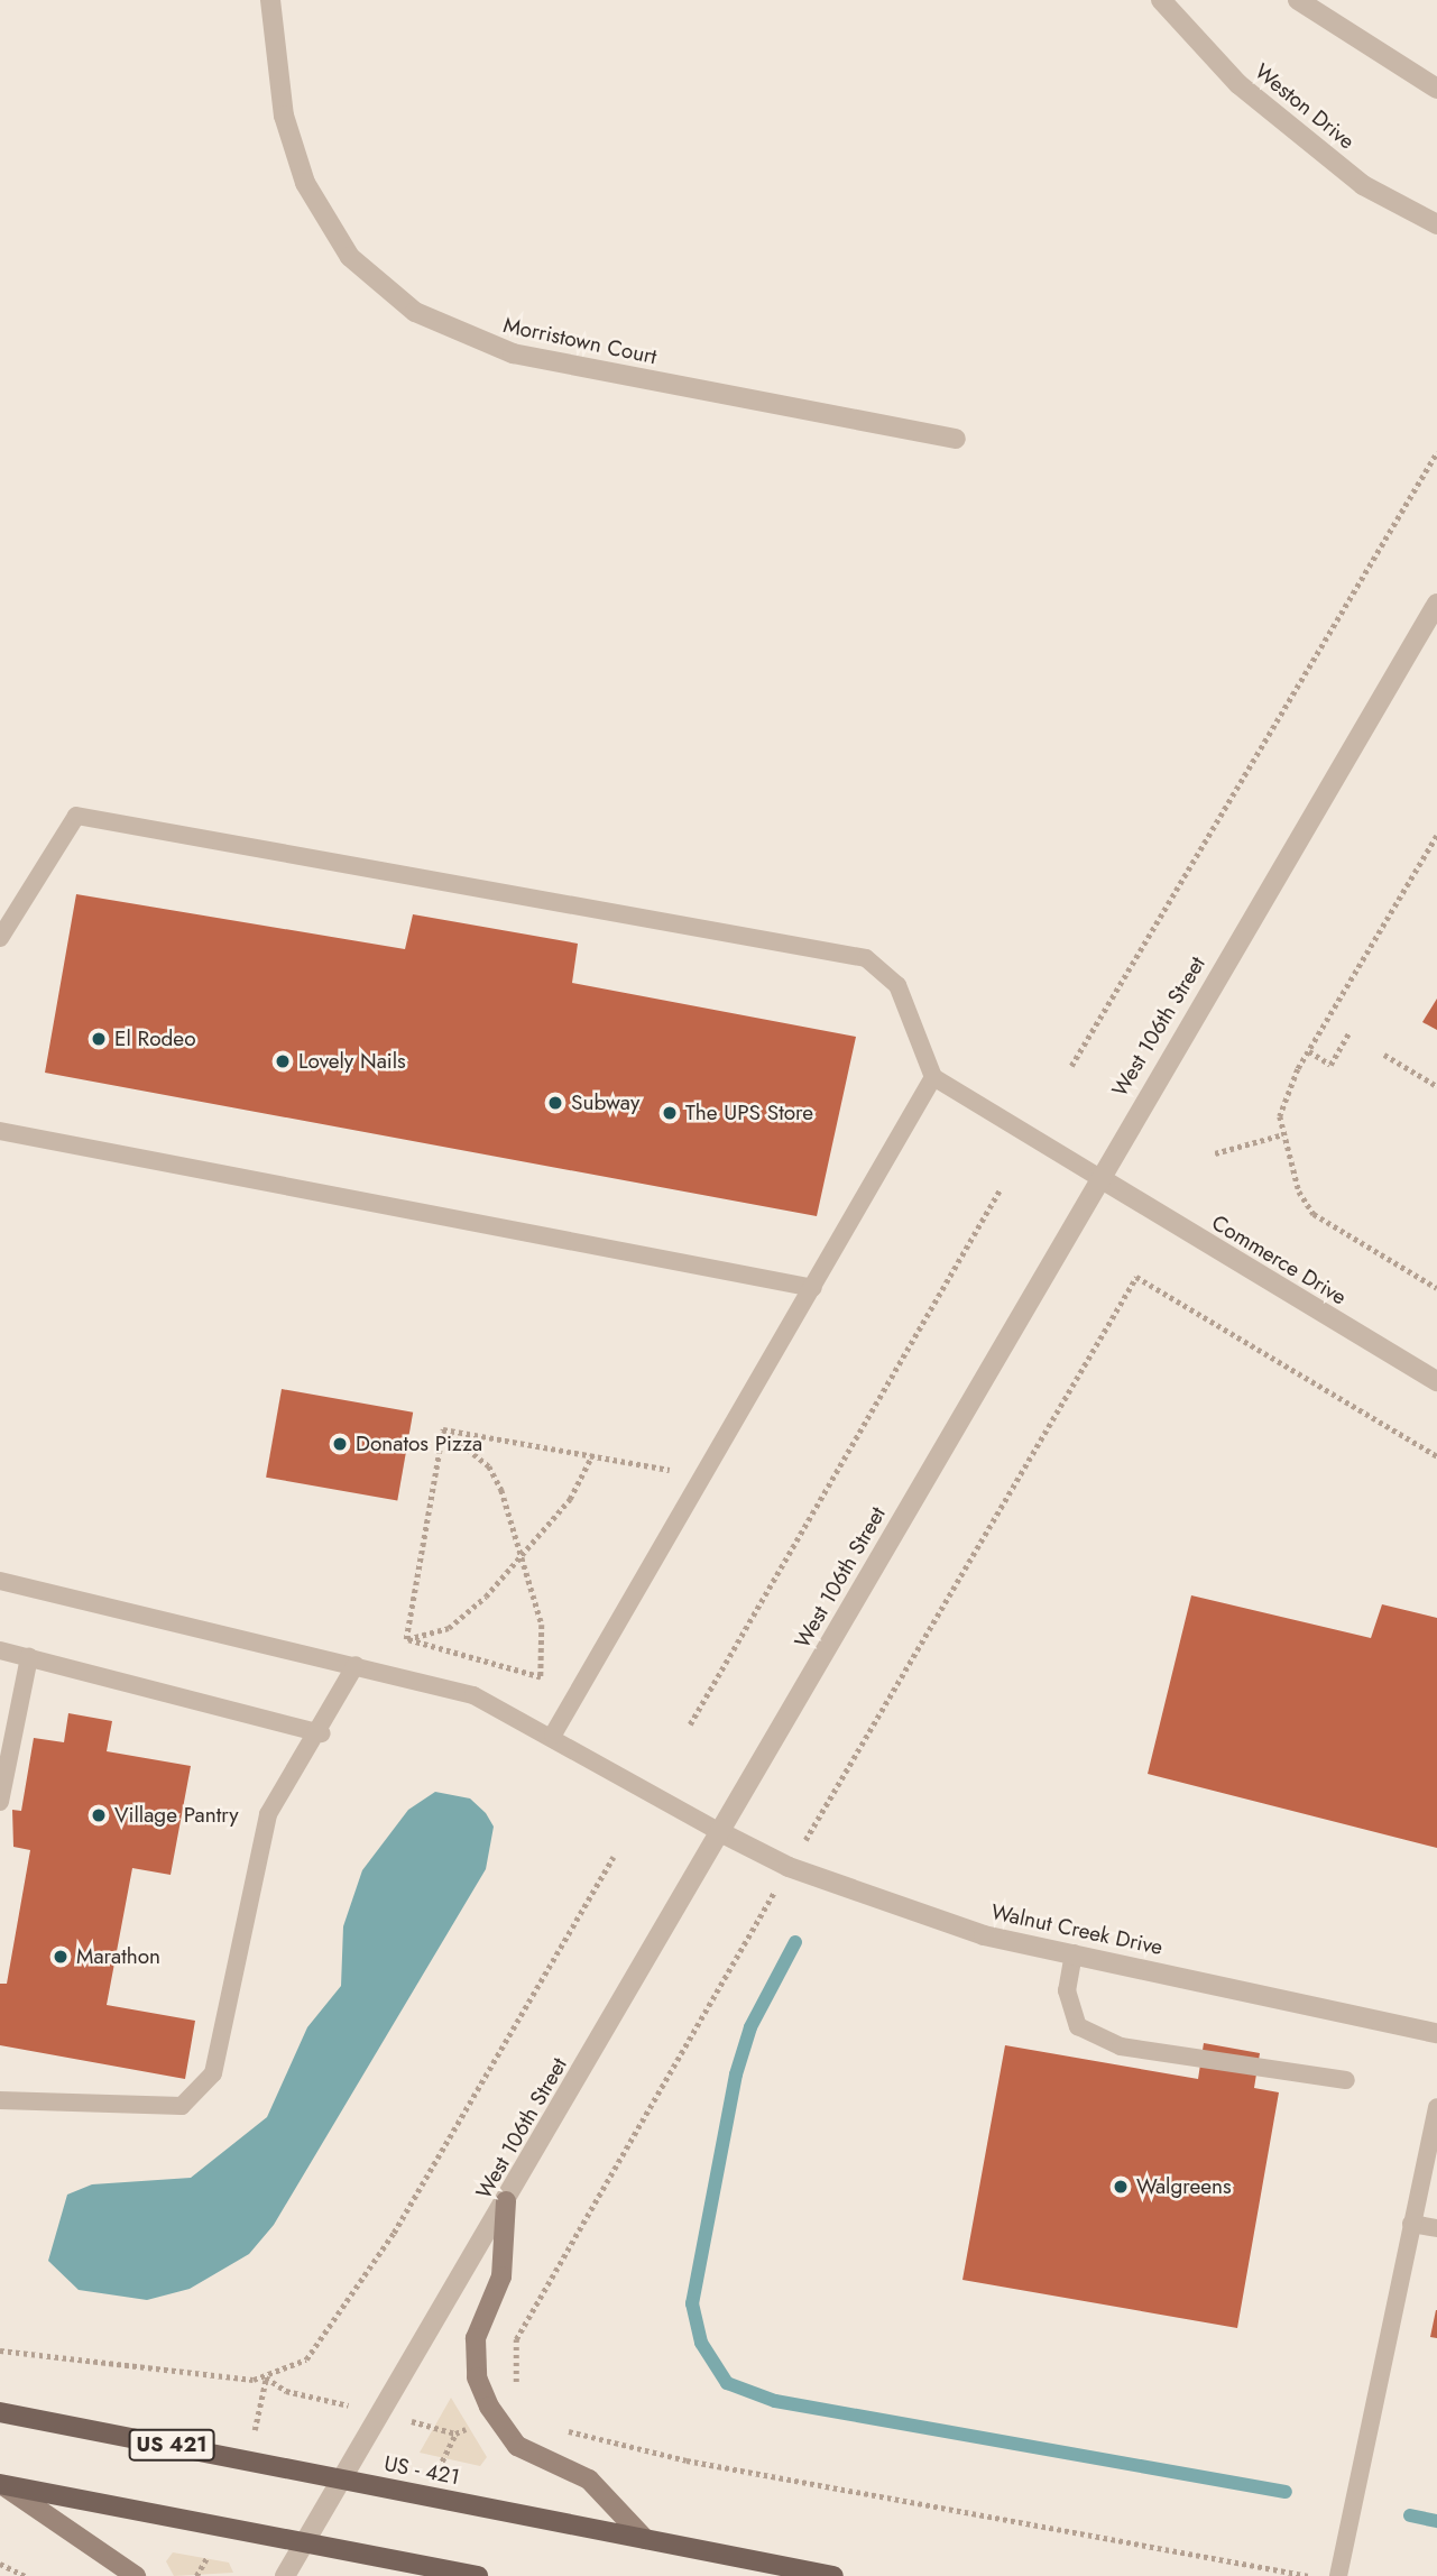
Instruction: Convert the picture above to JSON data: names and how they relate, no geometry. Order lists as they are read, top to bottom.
{
  "streets": {
    "main road": ["US 421", "US - 421"],
    "street": [
      "Weston Drive",
      "Morristown Court",
      "West 106th Street",
      "Commerce Drive",
      "Walnut Creek Drive"
    ]
  },
  "crossings": [
    ["West 106th Street", "Commerce Drive"],
    ["West 106th Street", "Walnut Creek Drive"],
    ["West 106th Street", "US - 421"]
  ],
  "places": [
    "El Rodeo",
    "Lovely Nails",
    "Subway",
    "The UPS Store",
    "Donatos Pizza",
    "Village Pantry",
    "Marathon",
    "Walgreens"
  ]
}
